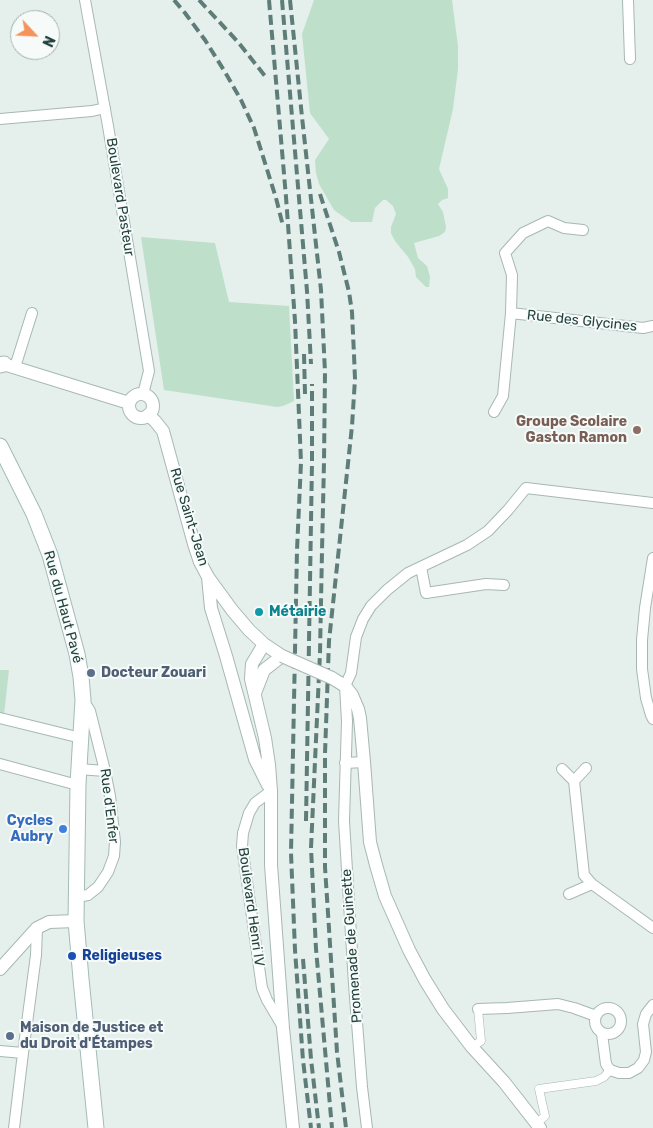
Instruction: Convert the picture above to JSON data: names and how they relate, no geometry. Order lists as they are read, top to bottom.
{
  "streets": {
    "main road": ["Rue du Haut Pavé"],
    "street": [
      "Boulevard Pasteur",
      "Rue des Glycines",
      "Rue Saint-Jean",
      "Rue d'Enfer",
      "Boulevard Henri IV",
      "Promenade de Guinette"
    ]
  },
  "crossings": [
    ["Boulevard Pasteur", "Rue Saint-Jean"],
    ["Rue Saint-Jean", "Boulevard Henri IV"],
    ["Rue Saint-Jean", "Promenade de Guinette"],
    ["Rue du Haut Pavé", "Rue d'Enfer"]
  ],
  "places": [
    "Groupe Scolaire Gaston Ramon",
    "Métairie",
    "Docteur Zouari",
    "Cycles Aubry",
    "Religieuses",
    "Maison de Justice et du Droit d'Étampes"
  ],
  "north": "bottom right"
}
